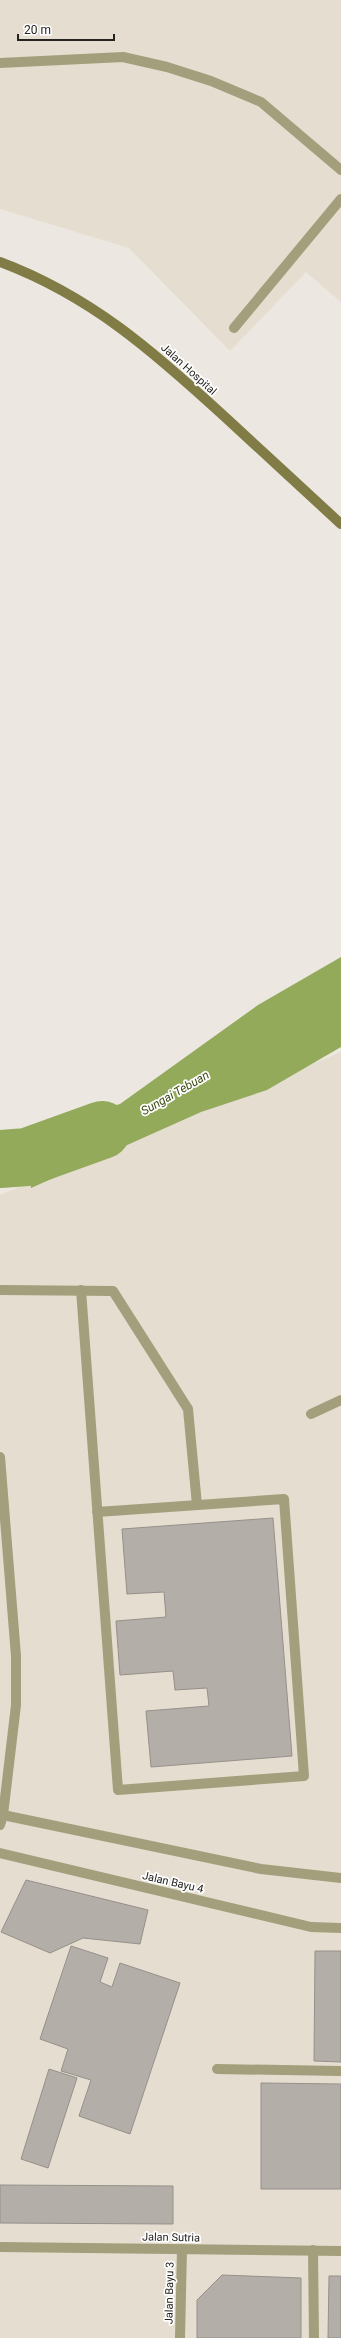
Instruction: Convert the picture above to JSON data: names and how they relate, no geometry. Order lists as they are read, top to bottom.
{
  "streets": {
    "main road": ["Jalan Hospital"],
    "street": ["Jalan Bayu 4", "Jalan Sutria", "Jalan Bayu 3"]
  },
  "crossings": [
    ["Jalan Sutria", "Jalan Bayu 3"]
  ],
  "water": ["Sungai Tebuan"],
  "scale_bar": "20 m"
}
